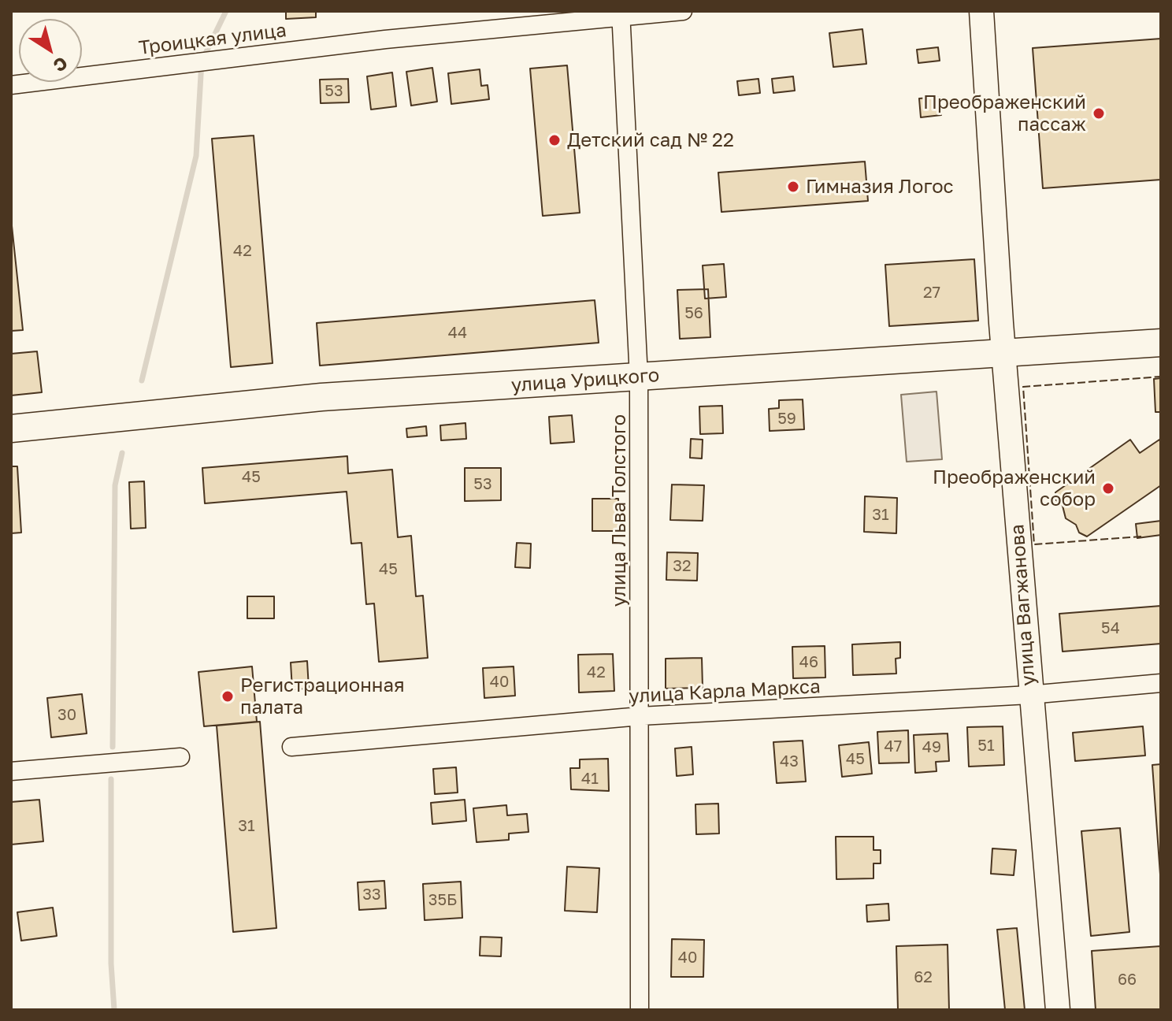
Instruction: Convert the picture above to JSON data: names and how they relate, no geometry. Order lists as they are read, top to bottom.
{
  "streets": {
    "main road": ["улица Урицкого", "улица Вагжанова"],
    "street": ["Троицкая улица", "улица Льва Толстого", "улица Карла Маркса"]
  },
  "crossings": [
    ["Троицкая улица", "улица Льва Толстого"],
    ["улица Урицкого", "улица Льва Толстого"],
    ["улица Урицкого", "улица Вагжанова"],
    ["улица Льва Толстого", "улица Карла Маркса"],
    ["улица Вагжанова", "улица Карла Маркса"]
  ],
  "places": [
    "Преображенский пассаж",
    "Детский сад № 22",
    "Гимназия Логос",
    "Преображенский собор",
    "Регистрационная палата"
  ],
  "house_numbers": [
    "53",
    "42",
    "27",
    "56",
    "44",
    "59",
    "45",
    "53",
    "31",
    "32",
    "45",
    "54",
    "46",
    "42",
    "40",
    "30",
    "51",
    "47",
    "49",
    "45",
    "43",
    "41",
    "31",
    "33",
    "35Б",
    "40",
    "62",
    "66"
  ],
  "north": "bottom right"
}
